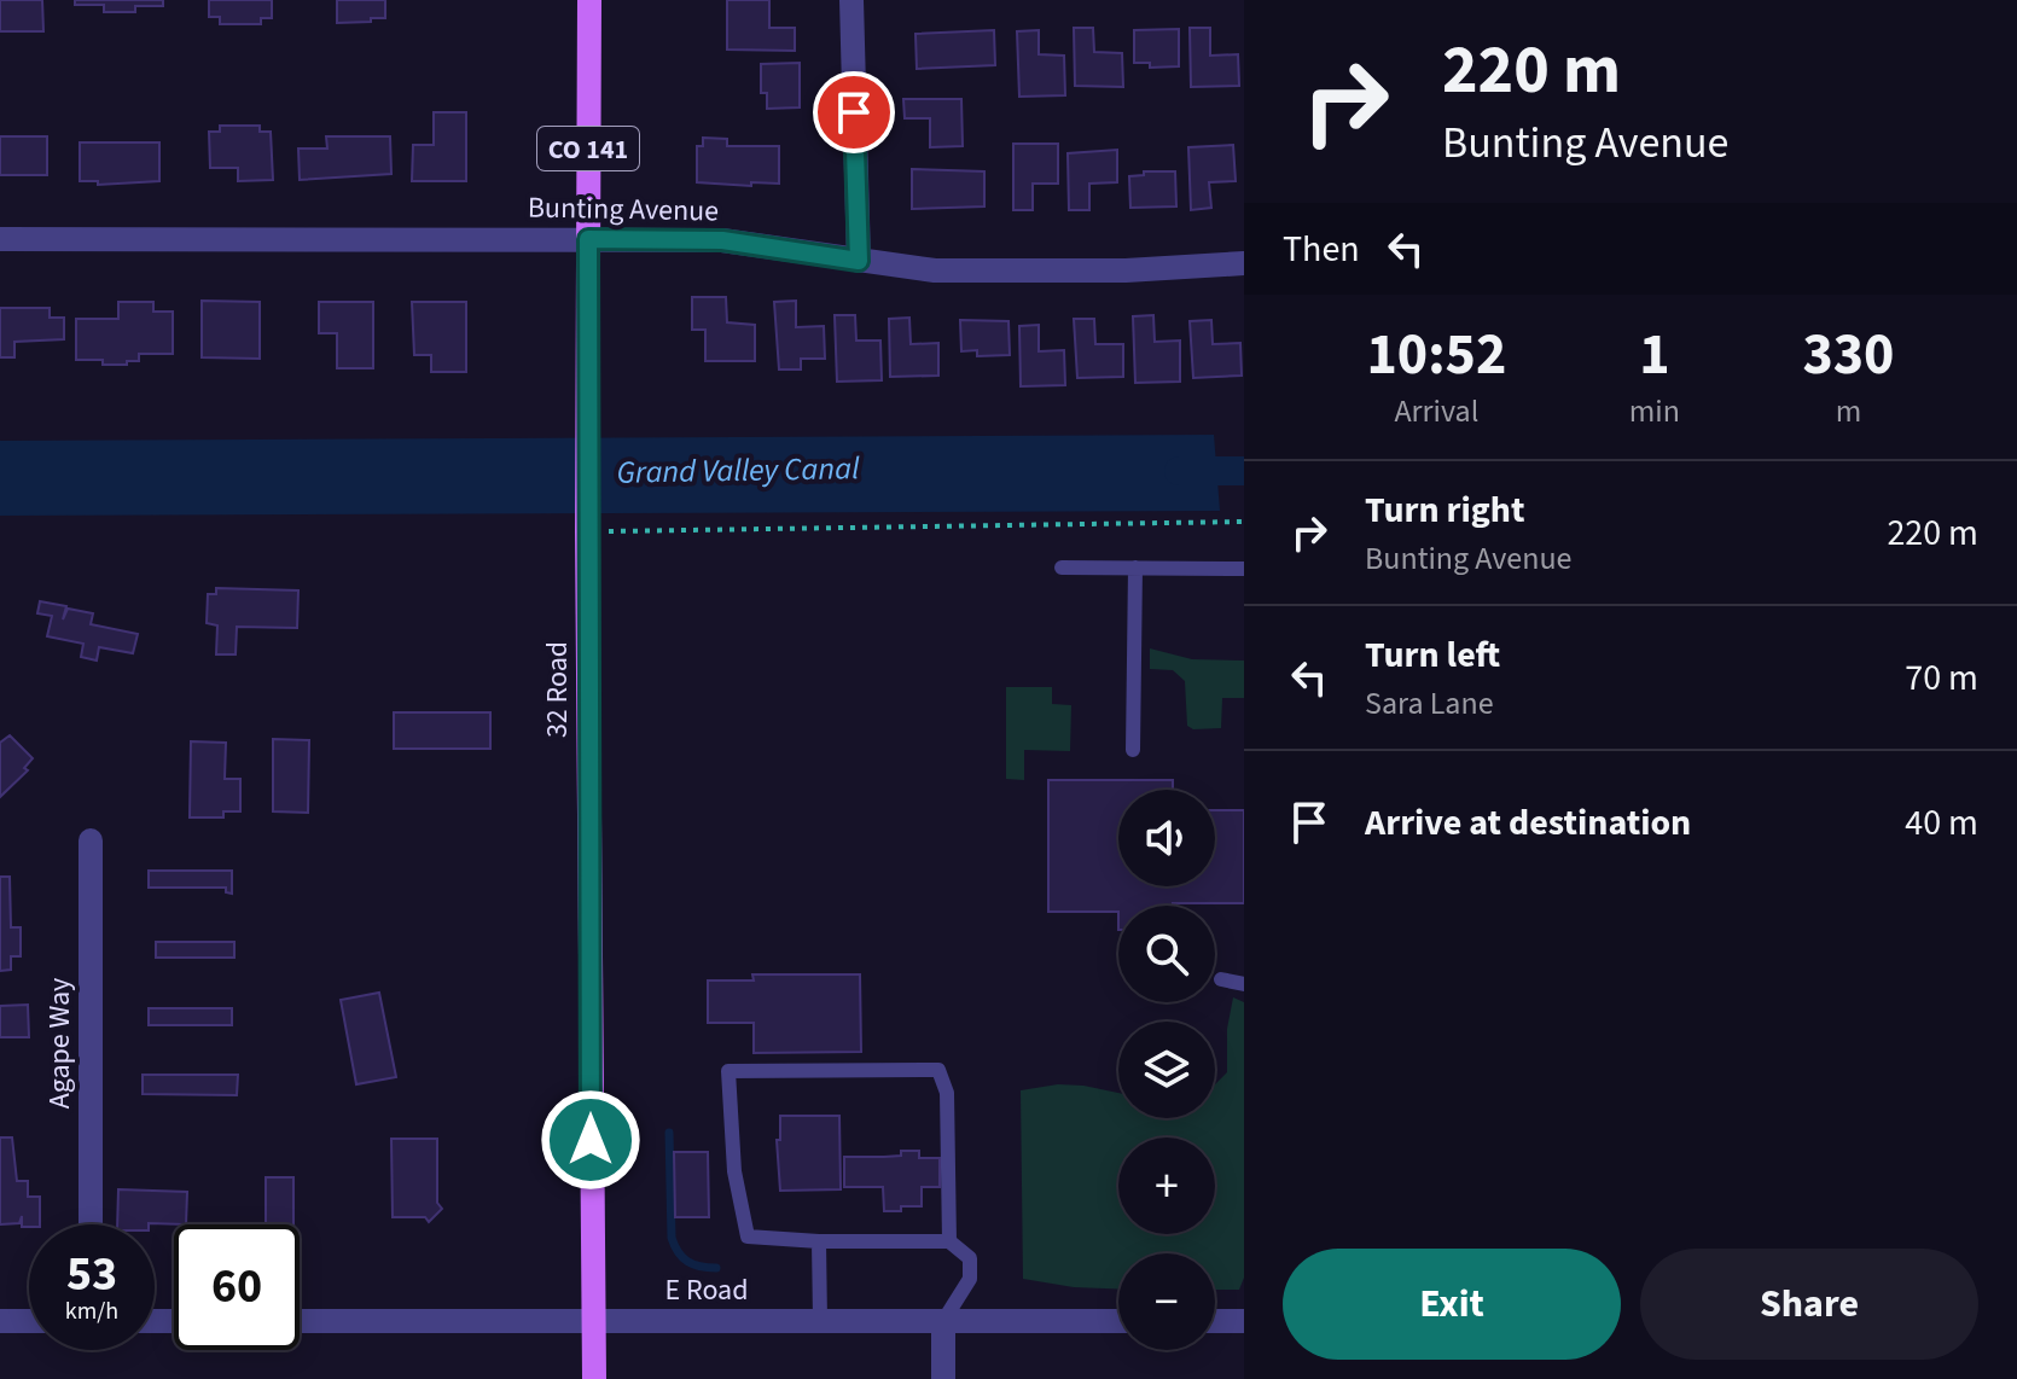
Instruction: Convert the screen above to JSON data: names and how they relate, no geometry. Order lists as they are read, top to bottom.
{
  "streets": {
    "main road": ["CO 141", "32 Road"],
    "street": ["Bunting Avenue", "Agape Way", "E Road"]
  },
  "crossings": [
    ["Bunting Avenue", "32 Road"],
    ["32 Road", "E Road"]
  ],
  "water": ["Grand Valley Canal"],
  "page": {
    "turn": ["220 m", "Bunting Avenue"],
    "then": "Then",
    "eta": [
      "10:52",
      "Arrival",
      "1",
      "min",
      "330",
      "m"
    ],
    "list": [
      {
        "name": "Turn right",
        "note": "Bunting Avenue",
        "value": "220 m"
      },
      {
        "name": "Turn left",
        "note": "Sara Lane",
        "value": "70 m"
      },
      {
        "name": "Arrive at destination",
        "value": "40 m"
      }
    ],
    "map_buttons": ["+", "−"],
    "speed": "53 km/h",
    "limit": "60",
    "buttons": ["Exit", "Share"]
  }
}
